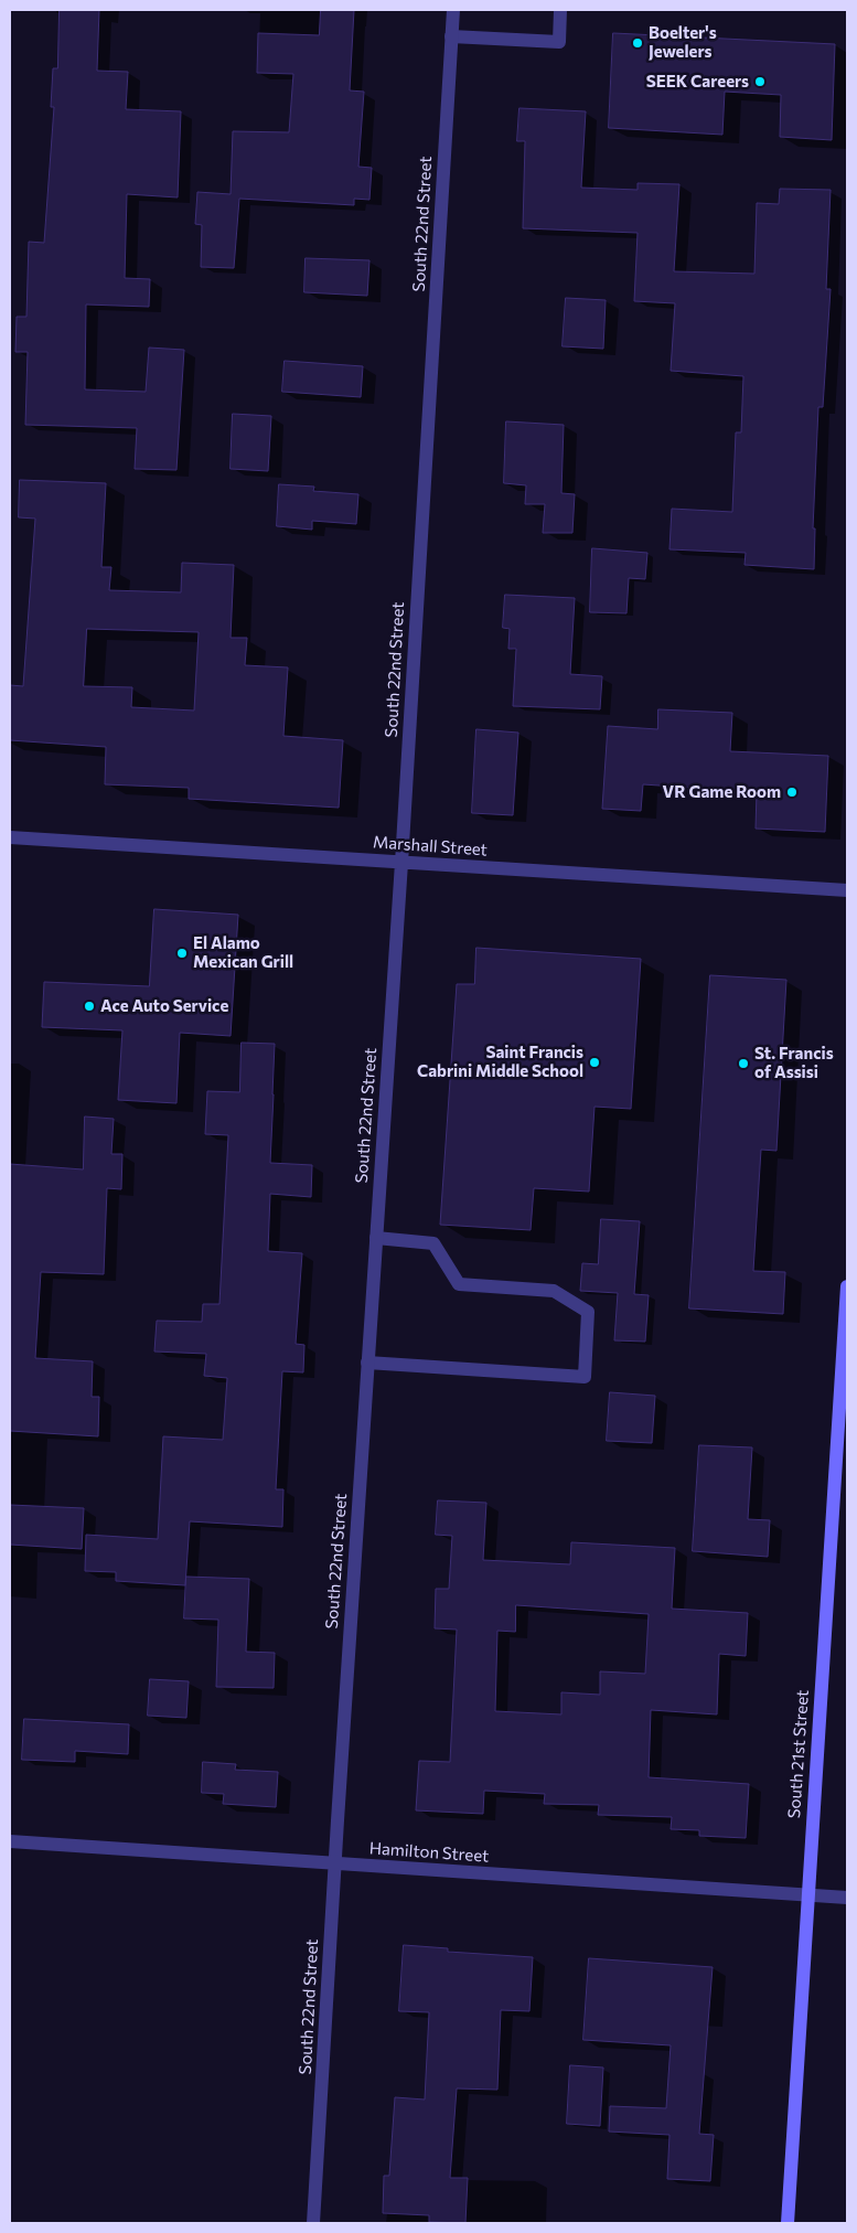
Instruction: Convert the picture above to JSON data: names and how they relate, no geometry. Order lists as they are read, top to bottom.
{
  "streets": {
    "street": [
      "South 22nd Street",
      "Marshall Street",
      "South 21st Street",
      "Hamilton Street"
    ]
  },
  "crossings": [
    ["South 22nd Street", "Marshall Street"],
    ["South 22nd Street", "Hamilton Street"],
    ["South 21st Street", "Hamilton Street"]
  ],
  "places": [
    "Boelter's Jewelers",
    "SEEK Careers",
    "VR Game Room",
    "El Alamo Mexican Grill",
    "Ace Auto Service",
    "Saint Francis Cabrini Middle School",
    "St. Francis of Assisi"
  ]
}
